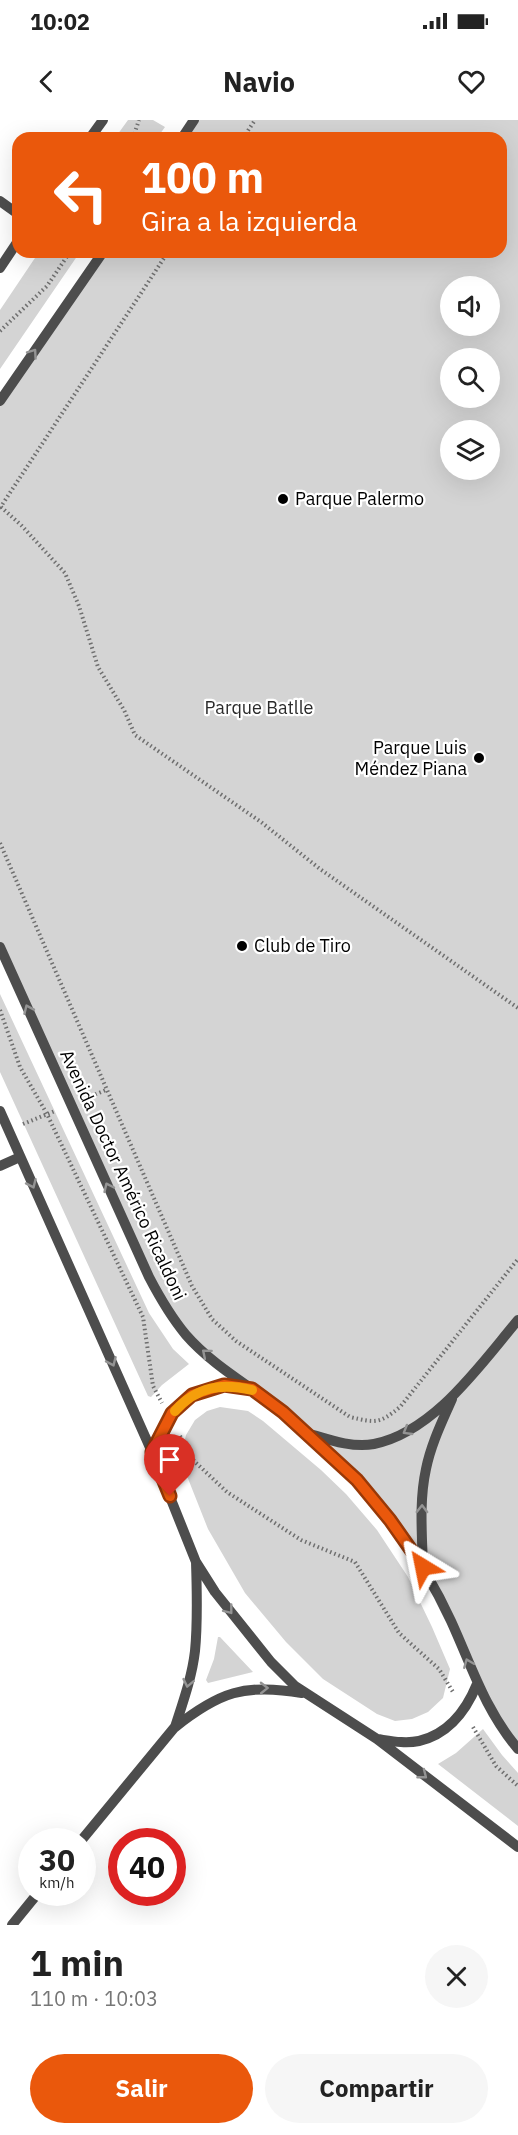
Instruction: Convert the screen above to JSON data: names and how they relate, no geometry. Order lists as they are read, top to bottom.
{
  "streets": {
    "street": ["Avenida Doctor Américo Ricaldoni"]
  },
  "parks": ["Parque Batlle"],
  "places": ["Parque Palermo", "Parque Luis Méndez Piana", "Club de Tiro"],
  "page": {
    "status": "10:02",
    "header": "Navio",
    "turn": ["100 m", "Gira a la izquierda"],
    "speed": "30 km/h",
    "limit": "40",
    "heading": ["1 min", "110 m · 10:03"],
    "buttons": ["Salir", "Compartir"]
  }
}
